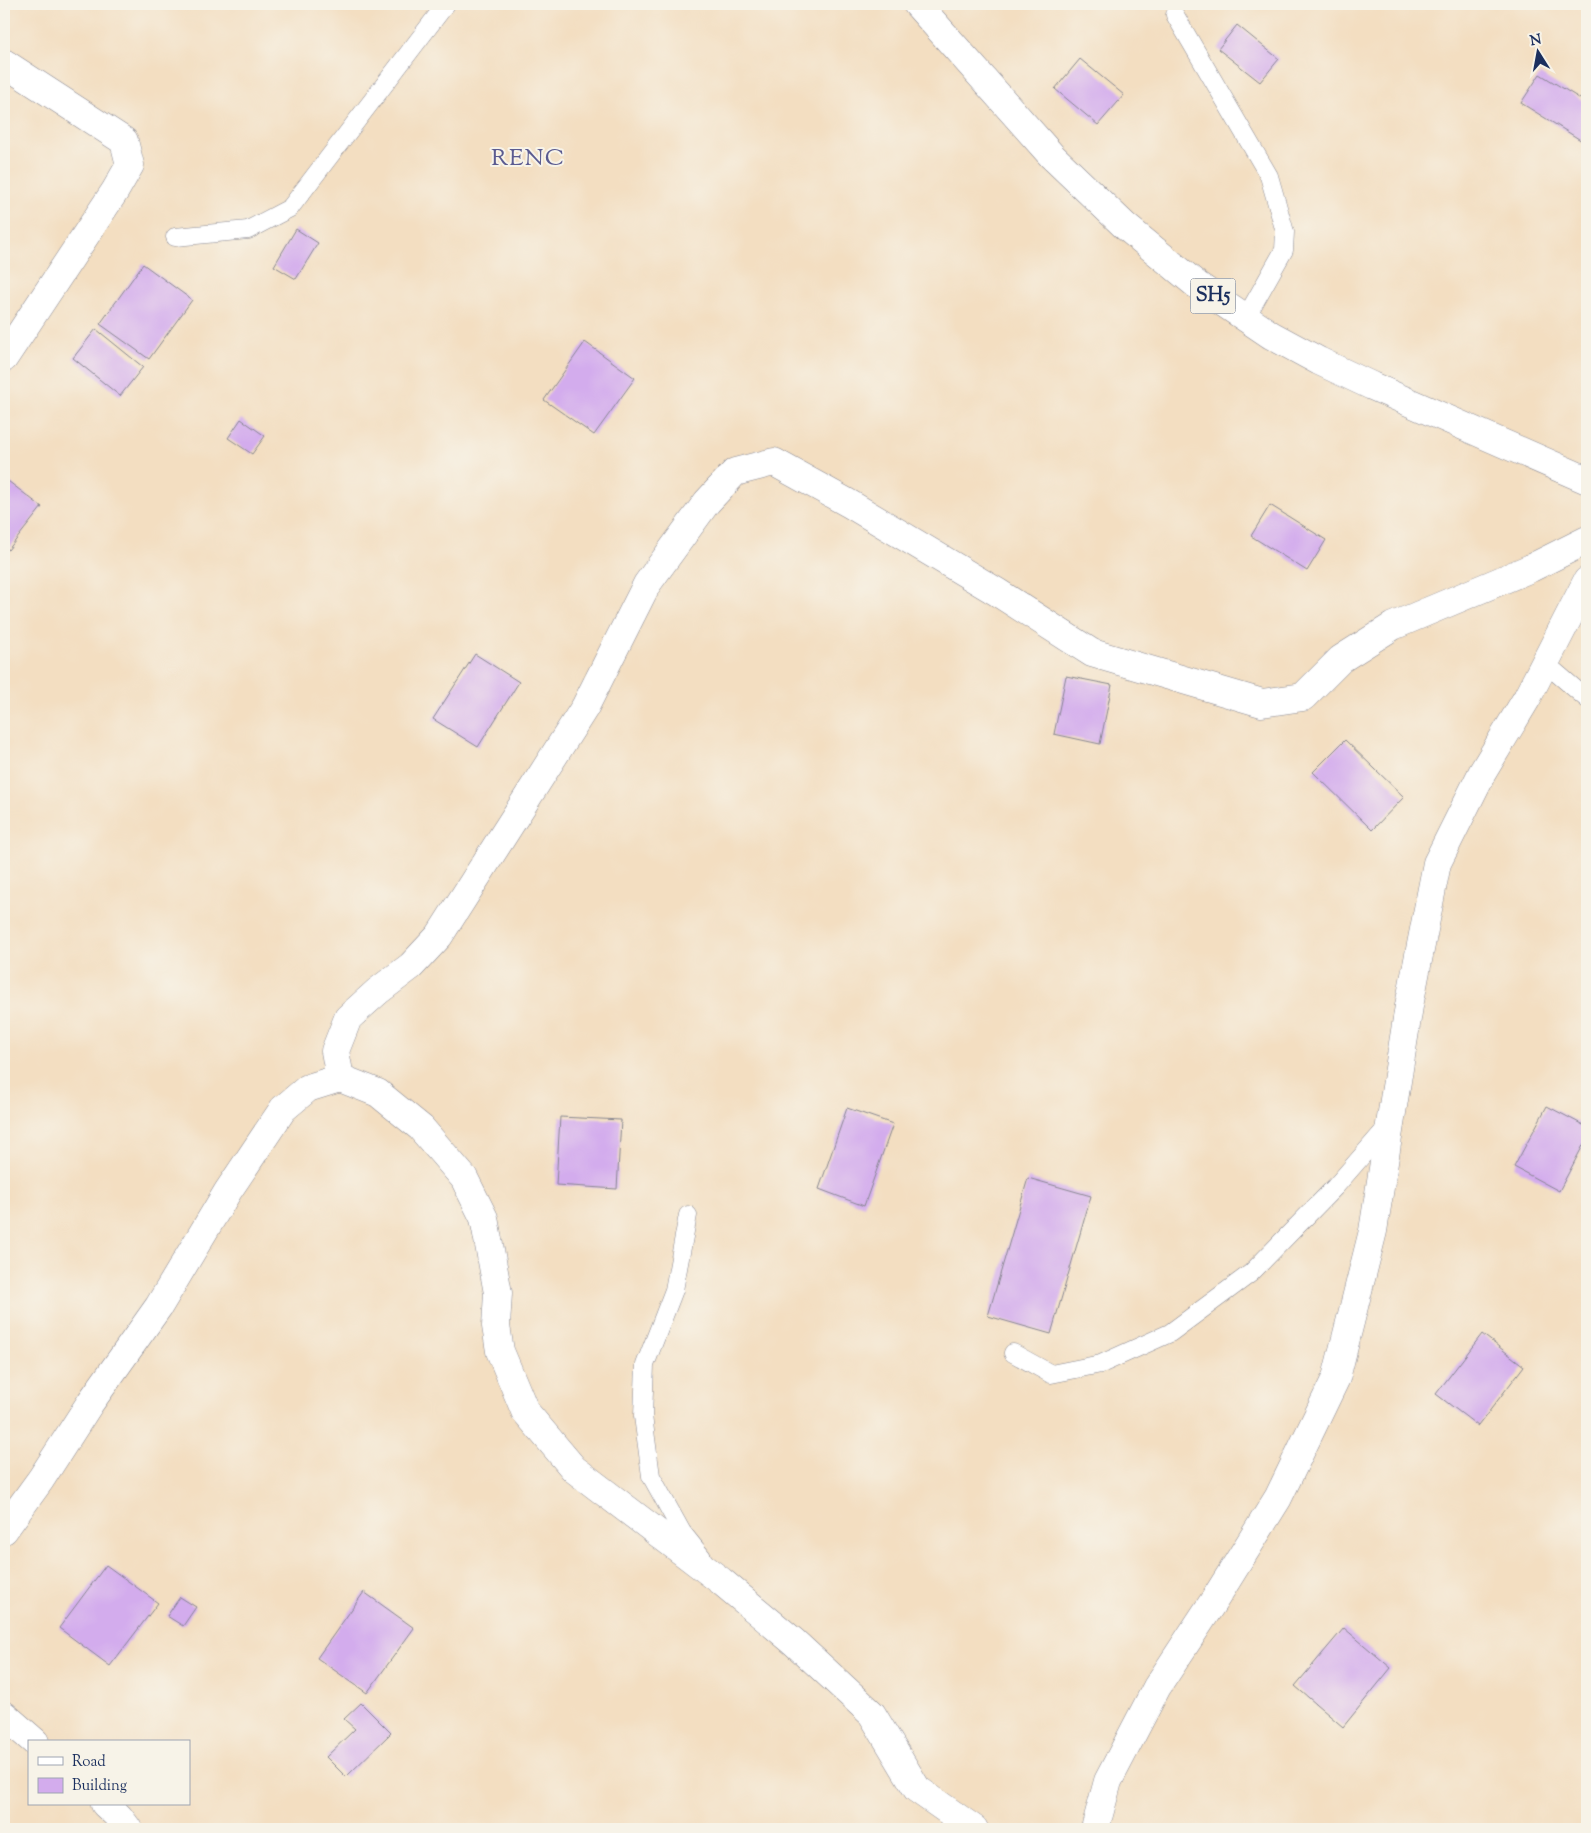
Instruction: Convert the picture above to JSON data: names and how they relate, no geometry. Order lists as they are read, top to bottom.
{
  "streets": {
    "street": ["SH5"]
  },
  "districts": ["RENC"],
  "legend": ["Road", "Building"],
  "north": "top"
}
